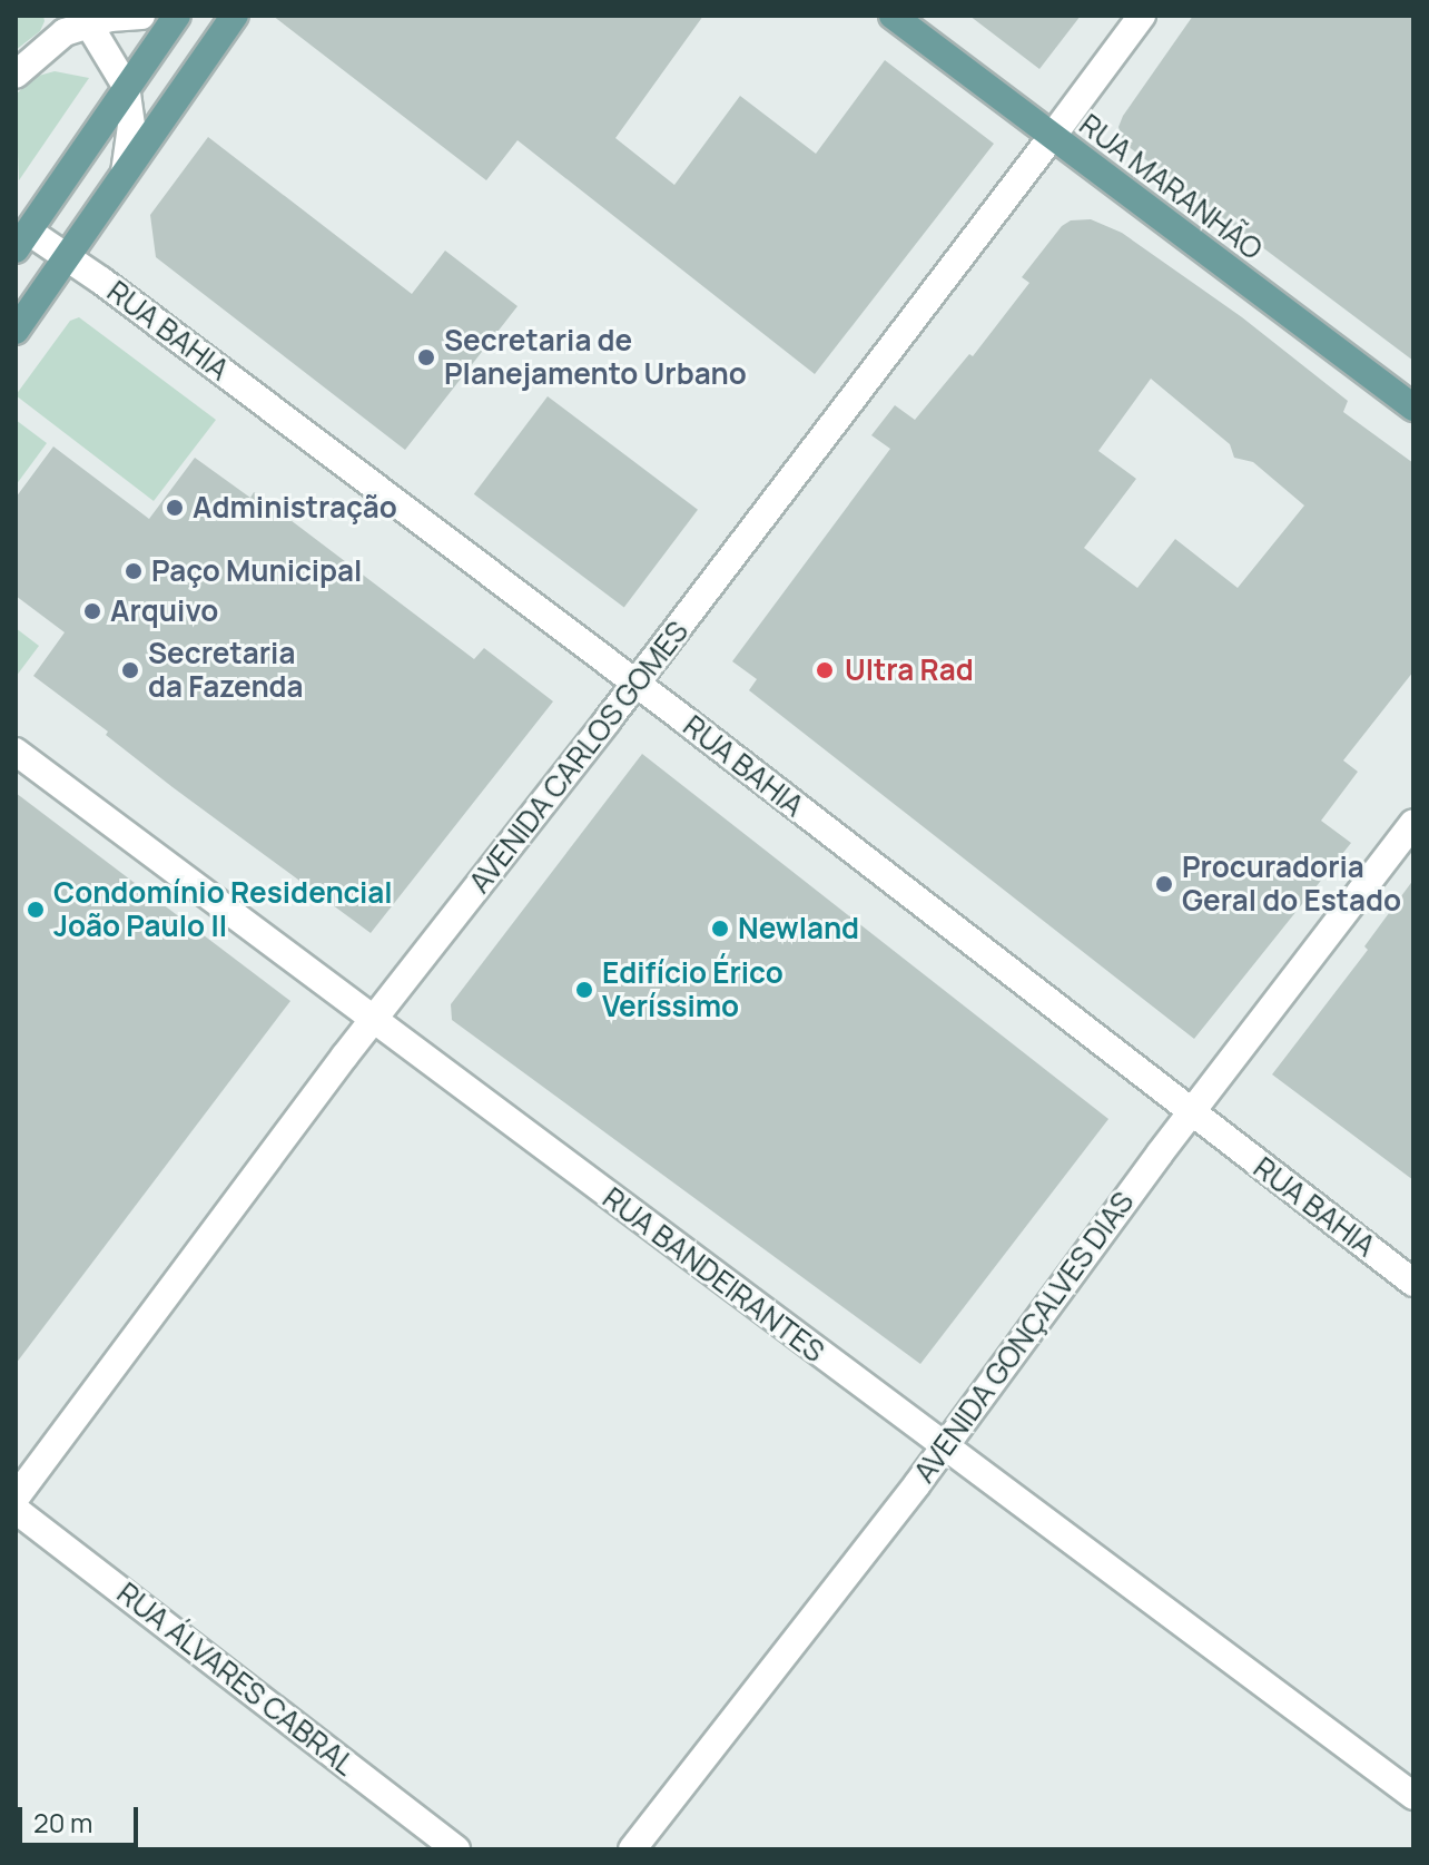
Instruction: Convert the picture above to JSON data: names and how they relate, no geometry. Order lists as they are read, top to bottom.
{
  "streets": {
    "main road": ["RUA MARANHÃO"],
    "street": [
      "RUA BAHIA",
      "AVENIDA CARLOS GOMES",
      "RUA BANDEIRANTES",
      "AVENIDA GONÇALVES DIAS",
      "RUA ÁLVARES CABRAL"
    ]
  },
  "crossings": [
    ["RUA MARANHÃO", "AVENIDA CARLOS GOMES"],
    ["RUA BAHIA", "AVENIDA CARLOS GOMES"],
    ["RUA BAHIA", "AVENIDA GONÇALVES DIAS"],
    ["AVENIDA CARLOS GOMES", "RUA BANDEIRANTES"],
    ["RUA BANDEIRANTES", "AVENIDA GONÇALVES DIAS"]
  ],
  "places": [
    "Secretaria de Planejamento Urbano",
    "Administração",
    "Paço Municipal",
    "Arquivo",
    "Secretaria da Fazenda",
    "Ultra Rad",
    "Procuradoria Geral do Estado",
    "Condomínio Residencial João Paulo II",
    "Newland",
    "Edifício Érico Veríssimo"
  ],
  "scale_bar": "20 m"
}
